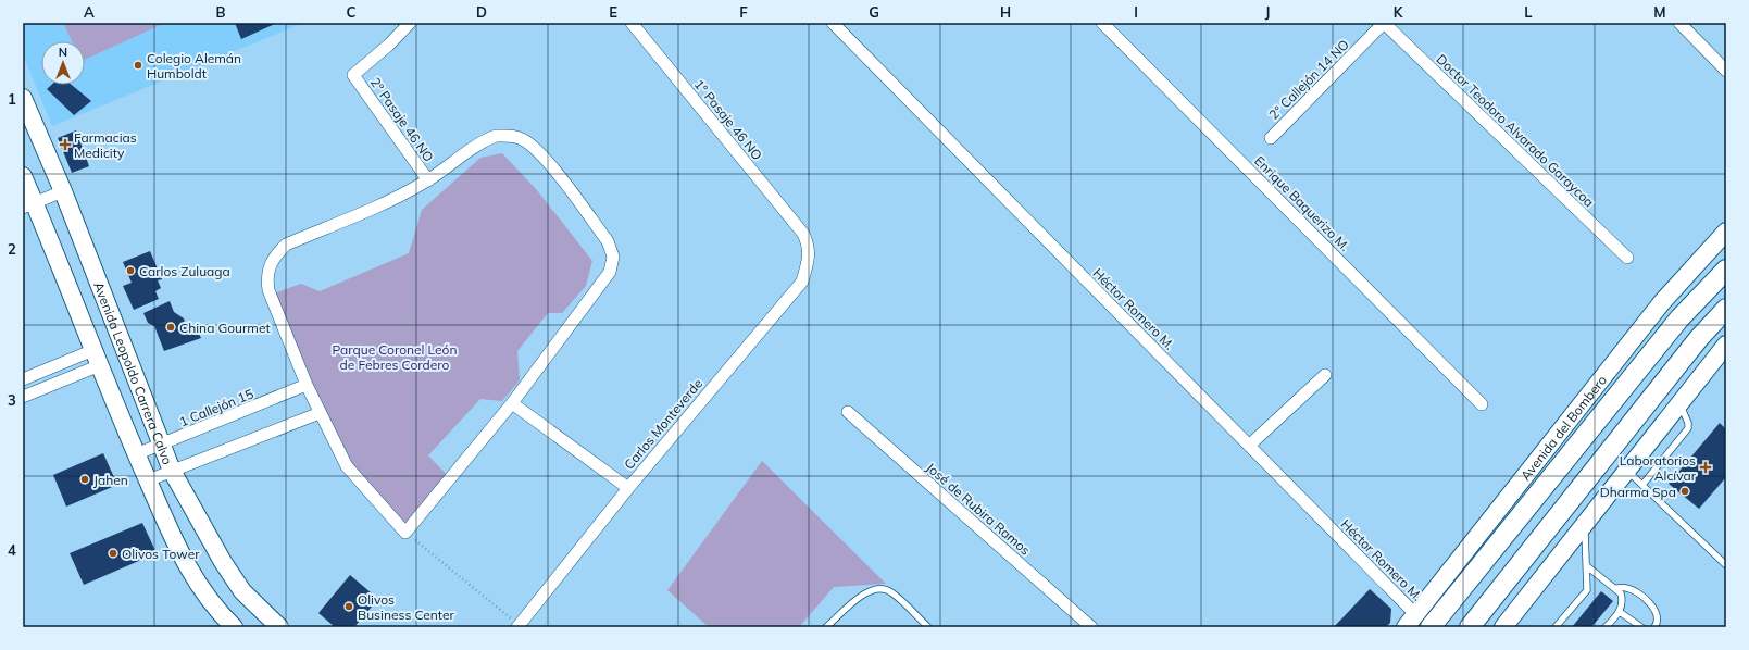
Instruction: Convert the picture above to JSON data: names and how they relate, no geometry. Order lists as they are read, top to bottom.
{
  "streets": {
    "main road": ["Avenida Leopoldo Carrera Calvo", "Avenida del Bombero"],
    "street": [
      "2° Callejón 14 NO",
      "2° Pasaje 46 NO",
      "1° Pasaje 46 NO",
      "Doctor Teodoro Alvarado Garaycoa",
      "Enrique Baquerizo M.",
      "Héctor Romero M.",
      "1 Callejón 15",
      "Carlos Monteverde",
      "José de Rubira Ramos"
    ]
  },
  "crossings": [
    ["2° Callejón 14 NO", "Doctor Teodoro Alvarado Garaycoa"],
    ["1° Pasaje 46 NO", "Carlos Monteverde"],
    ["Héctor Romero M.", "Avenida del Bombero"],
    ["Avenida Leopoldo Carrera Calvo", "1 Callejón 15"]
  ],
  "parks": ["Parque Coronel León de Febres Cordero"],
  "places": {
    "other": [
      "Colegio Alemán Humboldt",
      "Carlos Zuluaga",
      "China Gourmet",
      "Jahen",
      "Dharma Spa",
      "Olivos Tower",
      "Olivos Business Center"
    ],
    "health": ["Farmacias Medicity", "Laboratorios Alcívar"]
  },
  "north": "top",
  "grid": {
    "columns": [
      "A",
      "B",
      "C",
      "D",
      "E",
      "F",
      "G",
      "H",
      "I",
      "J",
      "K",
      "L",
      "M"
    ],
    "rows": [
      "1",
      "2",
      "3",
      "4"
    ]
  }
}
